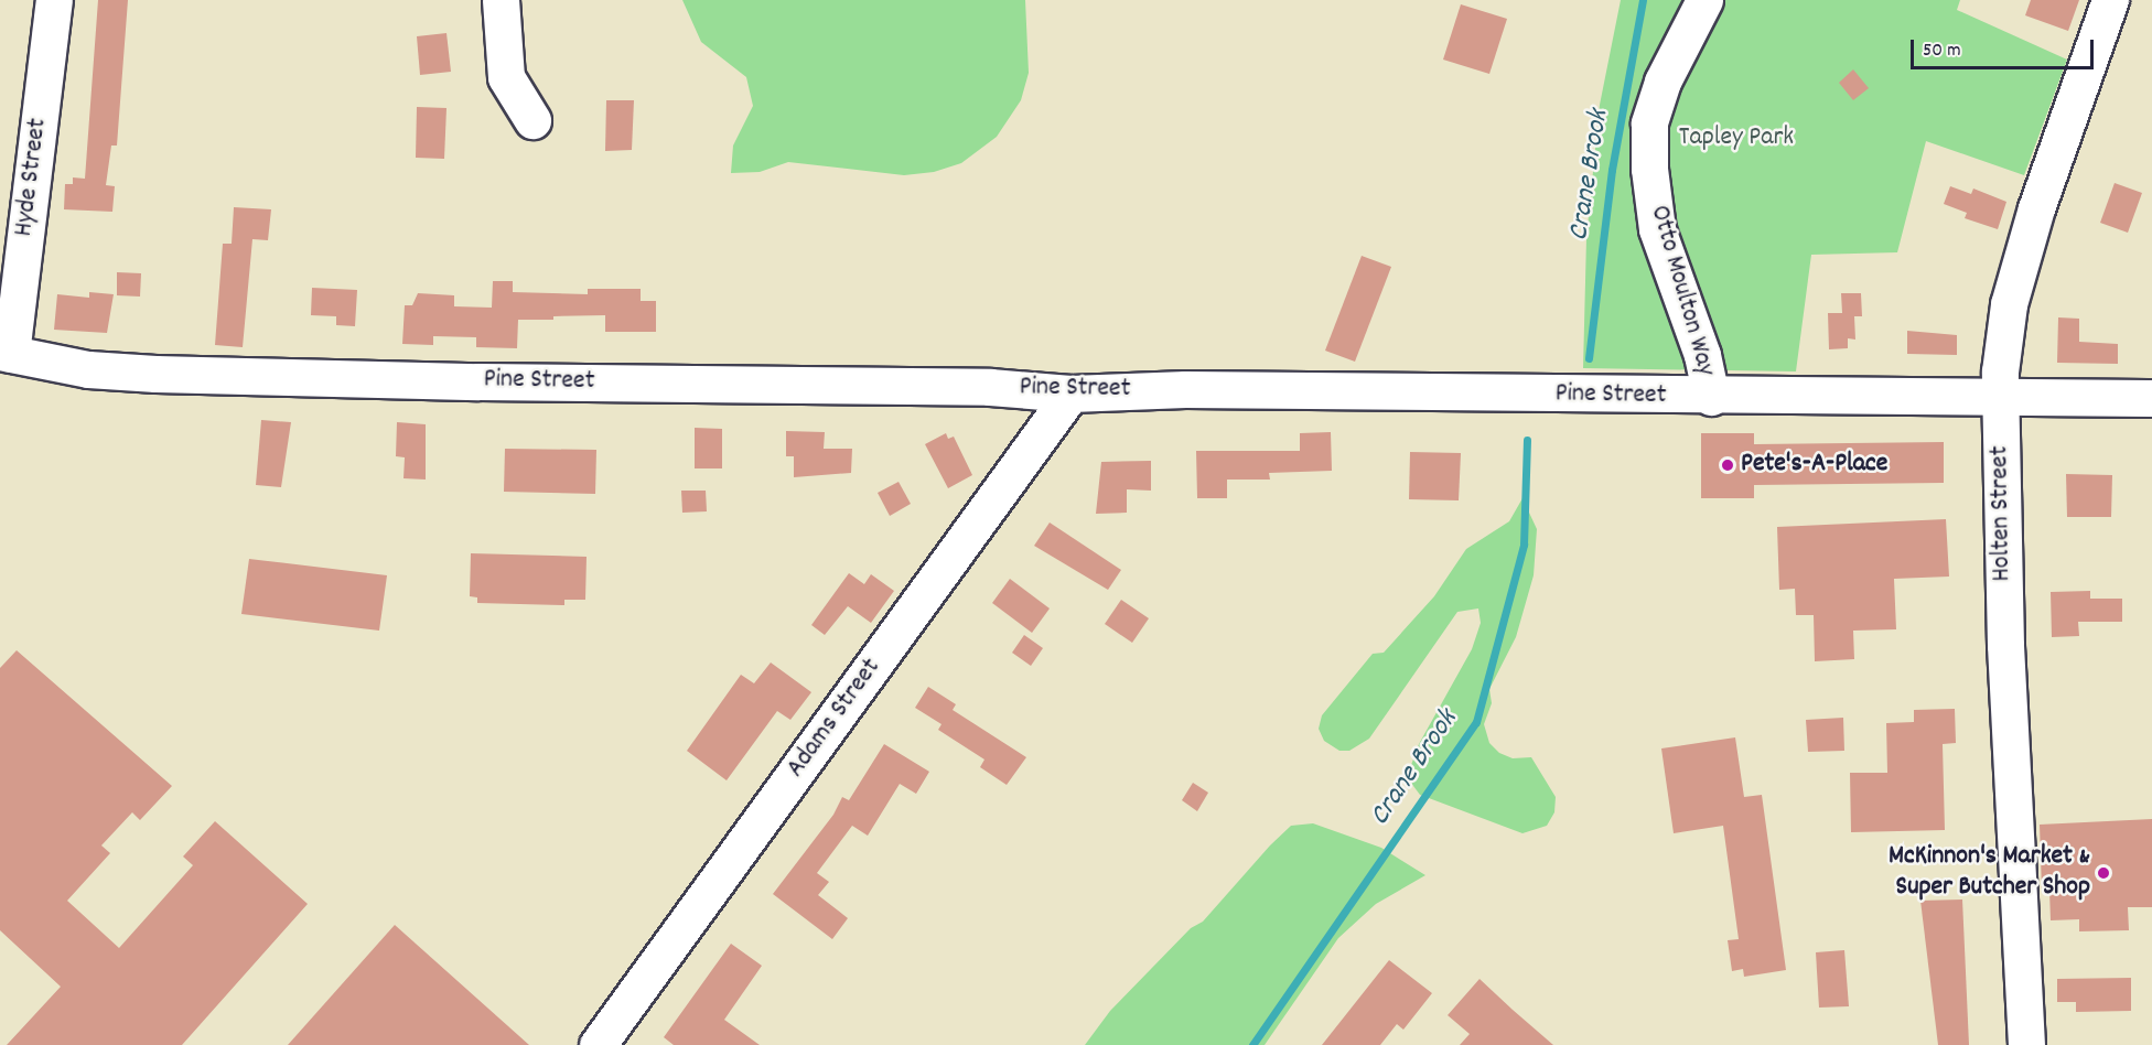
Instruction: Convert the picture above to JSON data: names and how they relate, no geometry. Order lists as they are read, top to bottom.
{
  "streets": {
    "street": [
      "Hyde Street",
      "Otto Moulton Way",
      "Pine Street",
      "Holten Street",
      "Adams Street"
    ]
  },
  "crossings": [
    ["Hyde Street", "Pine Street"],
    ["Otto Moulton Way", "Pine Street"],
    ["Pine Street", "Holten Street"],
    ["Pine Street", "Adams Street"]
  ],
  "water": ["Crane Brook"],
  "parks": ["Tapley Park"],
  "places": ["Pete's-A-Place", "McKinnon's Market & Super Butcher Shop"],
  "scale_bar": "50 m"
}
